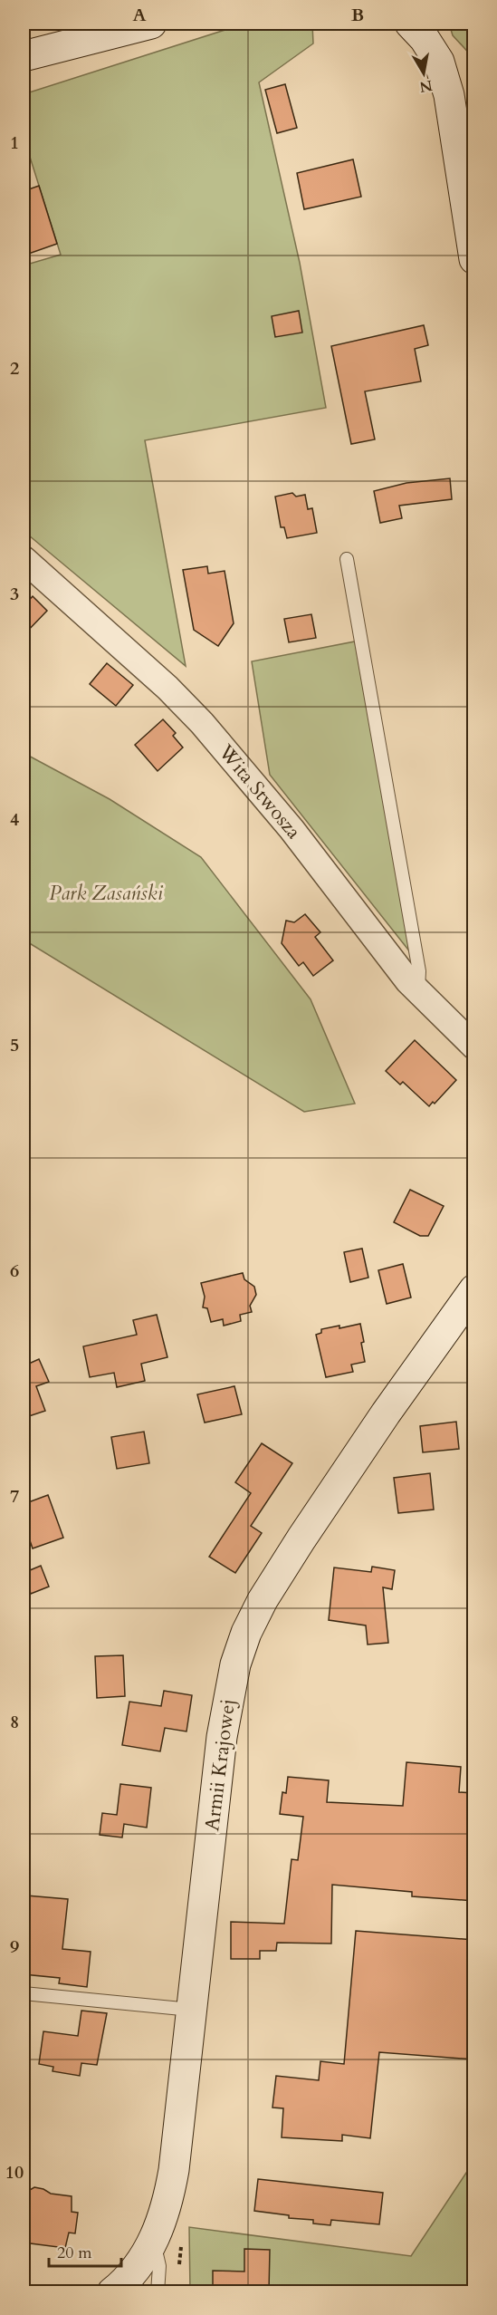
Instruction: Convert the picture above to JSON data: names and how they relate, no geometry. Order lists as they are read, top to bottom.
{
  "streets": {
    "street": ["Wita Stwosza", "Armii Krajowej"]
  },
  "parks": ["Park Zasański"],
  "scale_bar": "20 m",
  "north": "bottom",
  "grid": {
    "columns": ["A", "B"],
    "rows": [
      "1",
      "2",
      "3",
      "4",
      "5",
      "6",
      "7",
      "8",
      "9",
      "10"
    ]
  }
}
